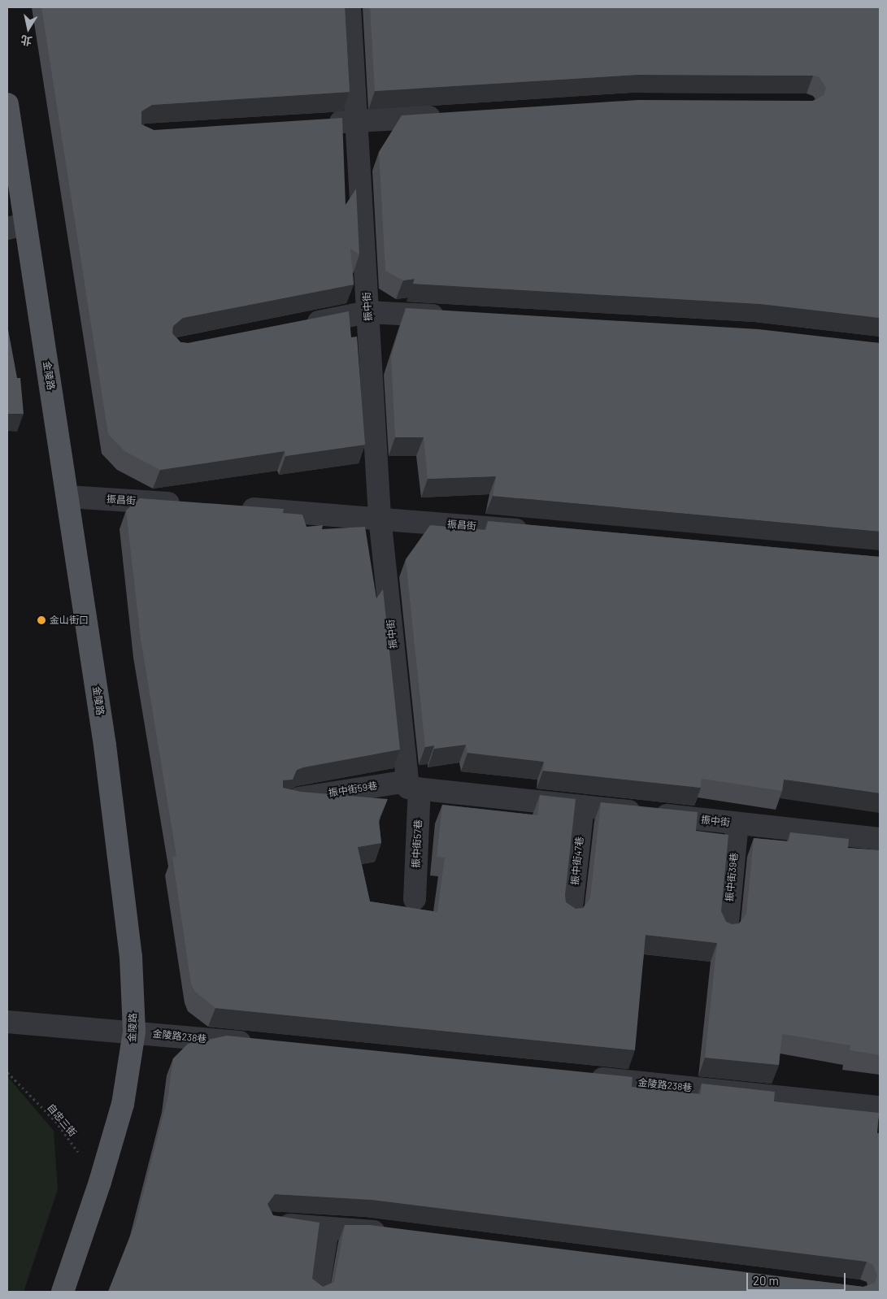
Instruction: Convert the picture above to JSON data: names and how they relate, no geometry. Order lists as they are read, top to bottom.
{
  "streets": {
    "main road": ["金陵路"],
    "lane": [
      "振中街",
      "振昌街",
      "振中街59巷",
      "振中街57巷",
      "振中街47巷",
      "振中街39巷",
      "金陵路238巷"
    ],
    "path": ["自忠三街"]
  },
  "crossings": [
    ["振中街", "振昌街"],
    ["振中街", "振中街59巷"],
    ["振中街", "振中街57巷"],
    ["振中街", "振中街47巷"],
    ["振中街", "振中街39巷"],
    ["金陵路", "振昌街"],
    ["金陵路", "金陵路238巷"],
    ["金陵路", "自忠三街"],
    ["振中街59巷", "振中街57巷"]
  ],
  "places": ["金山街口"],
  "scale_bar": "20 m",
  "north": "bottom"
}
